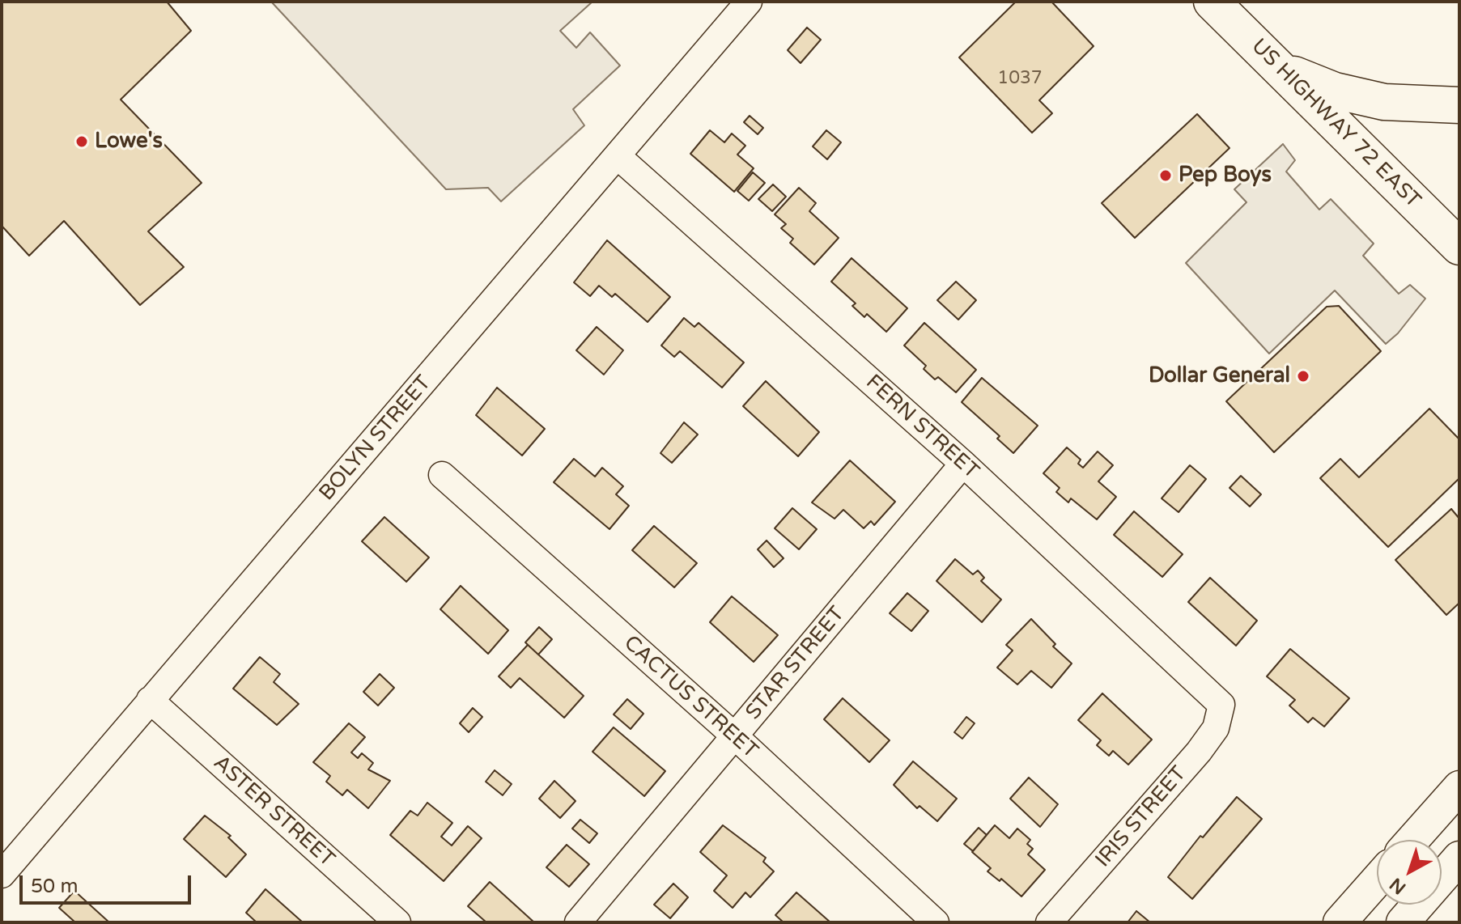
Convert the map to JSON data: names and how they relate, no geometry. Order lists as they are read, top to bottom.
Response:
{
  "streets": {
    "highway": ["US HIGHWAY 72 EAST"],
    "street": [
      "FERN STREET",
      "BOLYN STREET",
      "STAR STREET",
      "CACTUS STREET",
      "ASTER STREET",
      "IRIS STREET"
    ]
  },
  "crossings": [
    ["FERN STREET", "BOLYN STREET"],
    ["FERN STREET", "STAR STREET"],
    ["FERN STREET", "IRIS STREET"],
    ["BOLYN STREET", "ASTER STREET"],
    ["STAR STREET", "CACTUS STREET"]
  ],
  "places": ["Lowe's", "Pep Boys", "Dollar General"],
  "house_numbers": ["1037"],
  "scale_bar": "50 m",
  "north": "bottom left"
}
